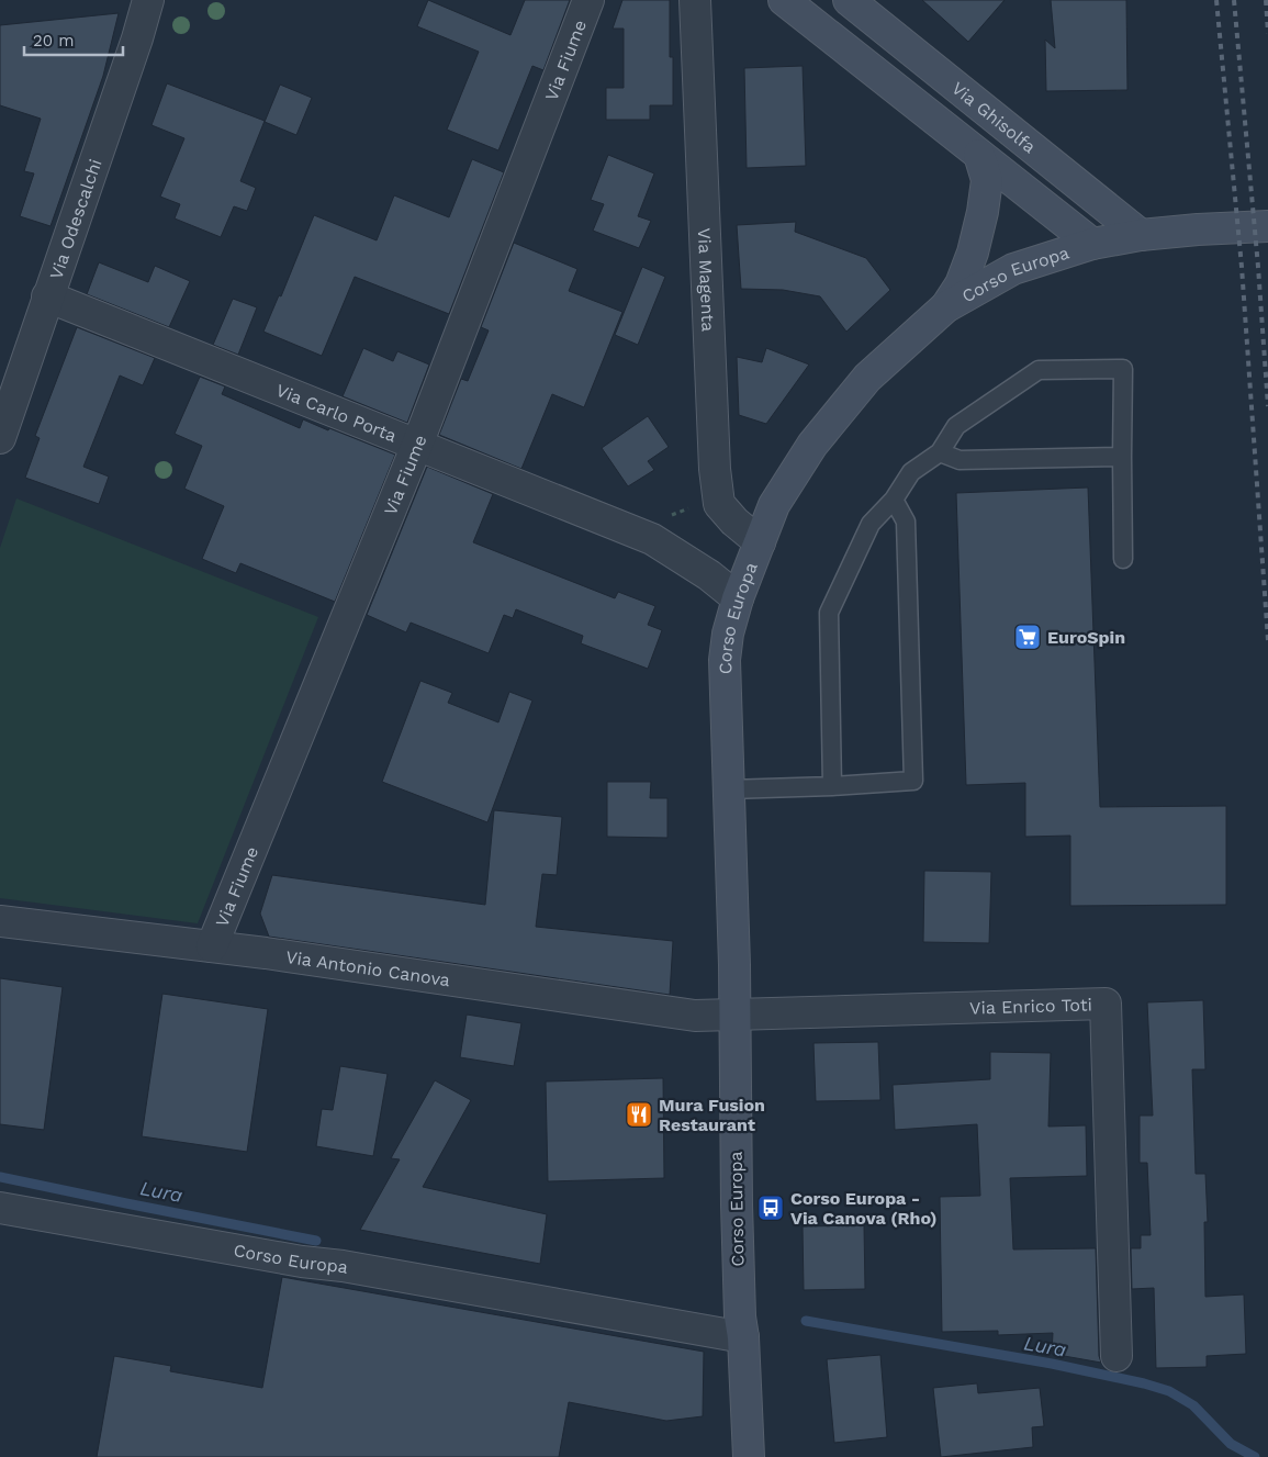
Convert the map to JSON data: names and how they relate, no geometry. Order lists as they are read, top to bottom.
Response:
{
  "streets": {
    "main road": ["Via Ghisolfa", "Corso Europa"],
    "street": [
      "Via Fiume",
      "Via Odescalchi",
      "Via Magenta",
      "Via Carlo Porta",
      "Via Antonio Canova",
      "Via Enrico Toti"
    ]
  },
  "crossings": [
    ["Via Fiume", "Via Carlo Porta"],
    ["Via Fiume", "Via Antonio Canova"],
    ["Via Ghisolfa", "Corso Europa"],
    ["Via Odescalchi", "Via Carlo Porta"],
    ["Corso Europa", "Via Magenta"],
    ["Corso Europa", "Via Carlo Porta"],
    ["Corso Europa", "Via Antonio Canova"],
    ["Corso Europa", "Via Enrico Toti"],
    ["Via Antonio Canova", "Via Enrico Toti"]
  ],
  "water": ["Lura"],
  "places": {
    "supermarket": ["EuroSpin"],
    "restaurant": ["Mura Fusion Restaurant"],
    "bus stop": ["Corso Europa - Via Canova (Rho)"]
  },
  "scale_bar": "20 m"
}
